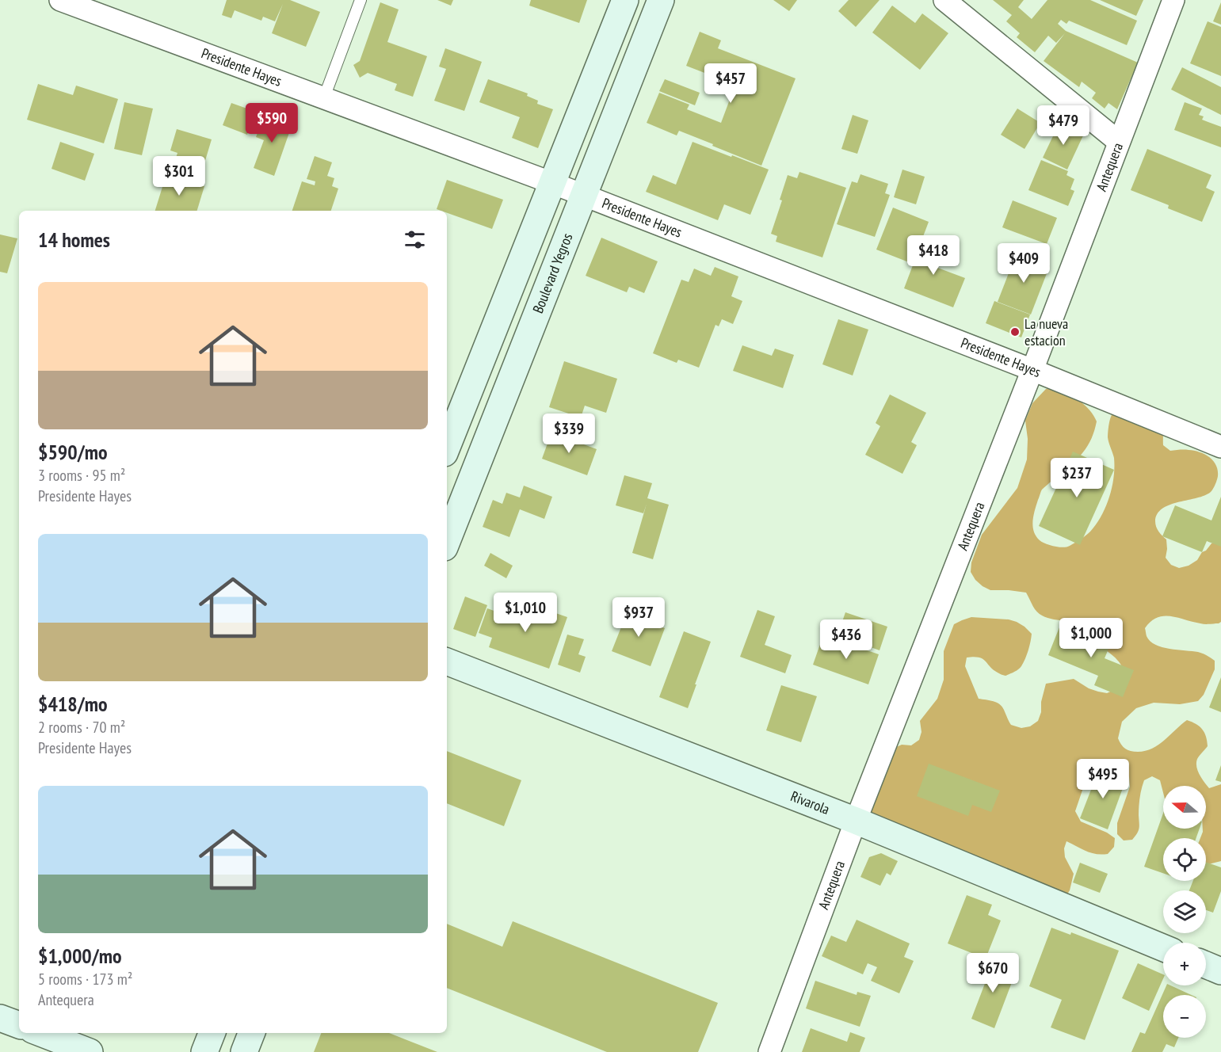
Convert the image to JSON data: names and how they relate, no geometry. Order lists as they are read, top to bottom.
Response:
{
  "streets": {
    "street": [
      "Presidente Hayes",
      "Antequera",
      "Boulevard Yegros",
      "Rivarola"
    ]
  },
  "crossings": [
    ["Presidente Hayes", "Antequera"],
    ["Presidente Hayes", "Boulevard Yegros"],
    ["Antequera", "Rivarola"]
  ],
  "places": ["La nueva estacion"],
  "north": "left",
  "page": {
    "price": [
      "$457",
      "$590",
      "$479",
      "$301",
      "$418",
      "$409",
      "$339",
      "$237",
      "$1,010",
      "$937",
      "$1,000",
      "$436",
      "$495",
      "$670"
    ],
    "heading": "14 homes",
    "list": [
      {
        "name": "$590/mo",
        "note": "3 rooms · 95 m² · Presidente Hayes"
      },
      {
        "name": "$418/mo",
        "note": "2 rooms · 70 m² · Presidente Hayes"
      },
      {
        "name": "$1,000/mo",
        "note": "5 rooms · 173 m² · Antequera"
      }
    ],
    "map_buttons": ["+", "−"]
  }
}
